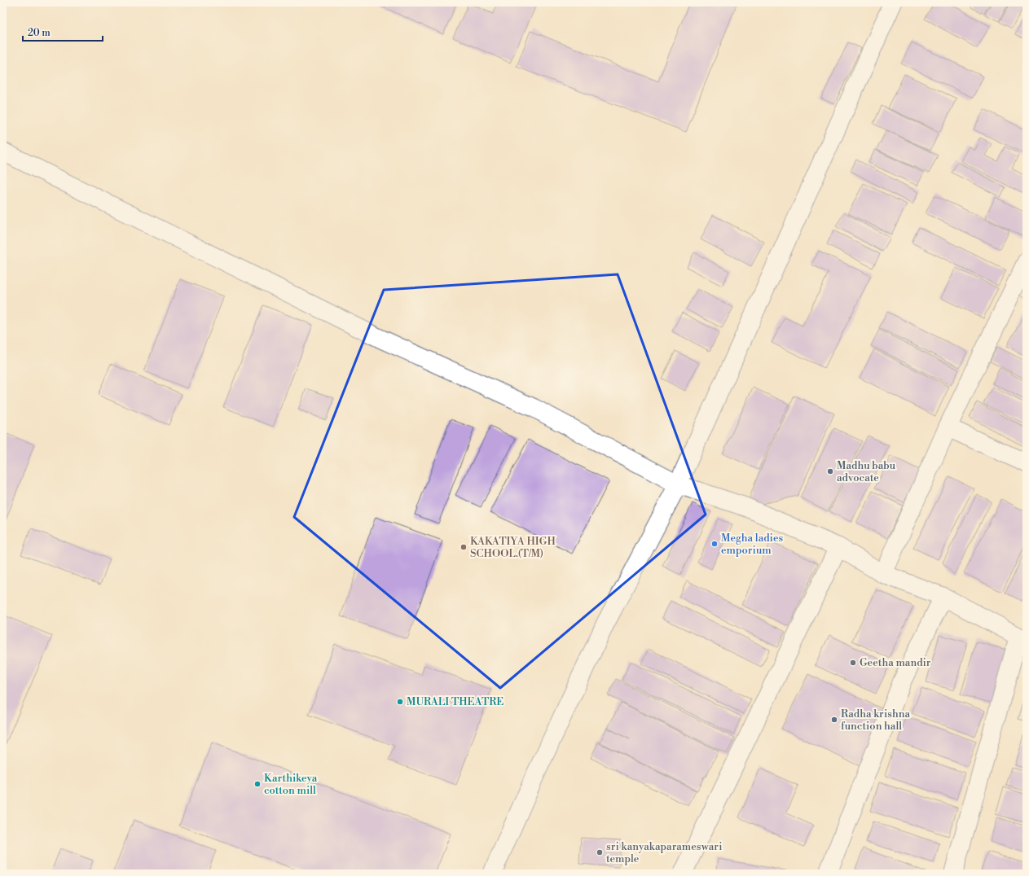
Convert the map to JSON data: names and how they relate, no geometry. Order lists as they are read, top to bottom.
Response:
{
  "places": [
    "Madhu babu advocate",
    "Megha ladies emporium",
    "KAKATIYA HIGH SCHOOL.(T/M)",
    "Geetha mandir",
    "MURALI THEATRE",
    "Radha krishna function hall",
    "Karthikeya cotton mill",
    "sri kanyakaparameswari temple"
  ],
  "scale_bar": "20 m"
}
